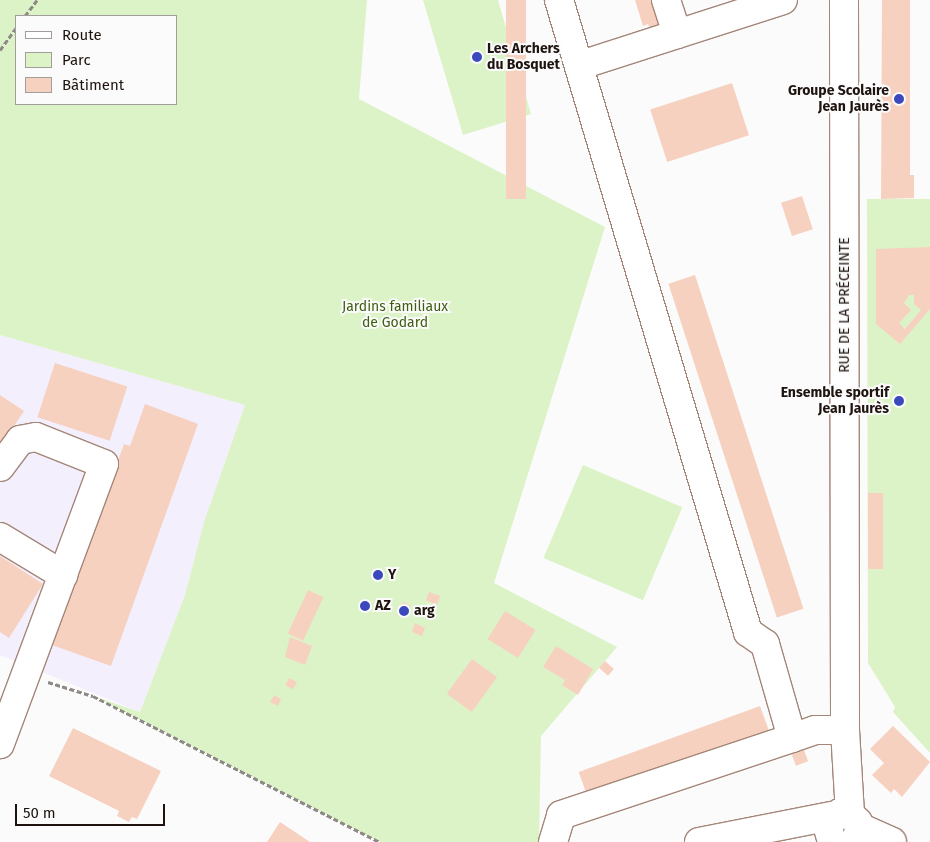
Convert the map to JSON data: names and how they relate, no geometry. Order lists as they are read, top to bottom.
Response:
{
  "streets": {
    "street": ["RUE DE LA PRÉCEINTE"]
  },
  "parks": ["Jardins familiaux de Godard"],
  "places": [
    "Les Archers du Bosquet",
    "Groupe Scolaire Jean Jaurès",
    "Ensemble sportif Jean Jaurès",
    "Y",
    "AZ",
    "arg"
  ],
  "legend": ["Route", "Parc", "Bâtiment"],
  "scale_bar": "50 m"
}
